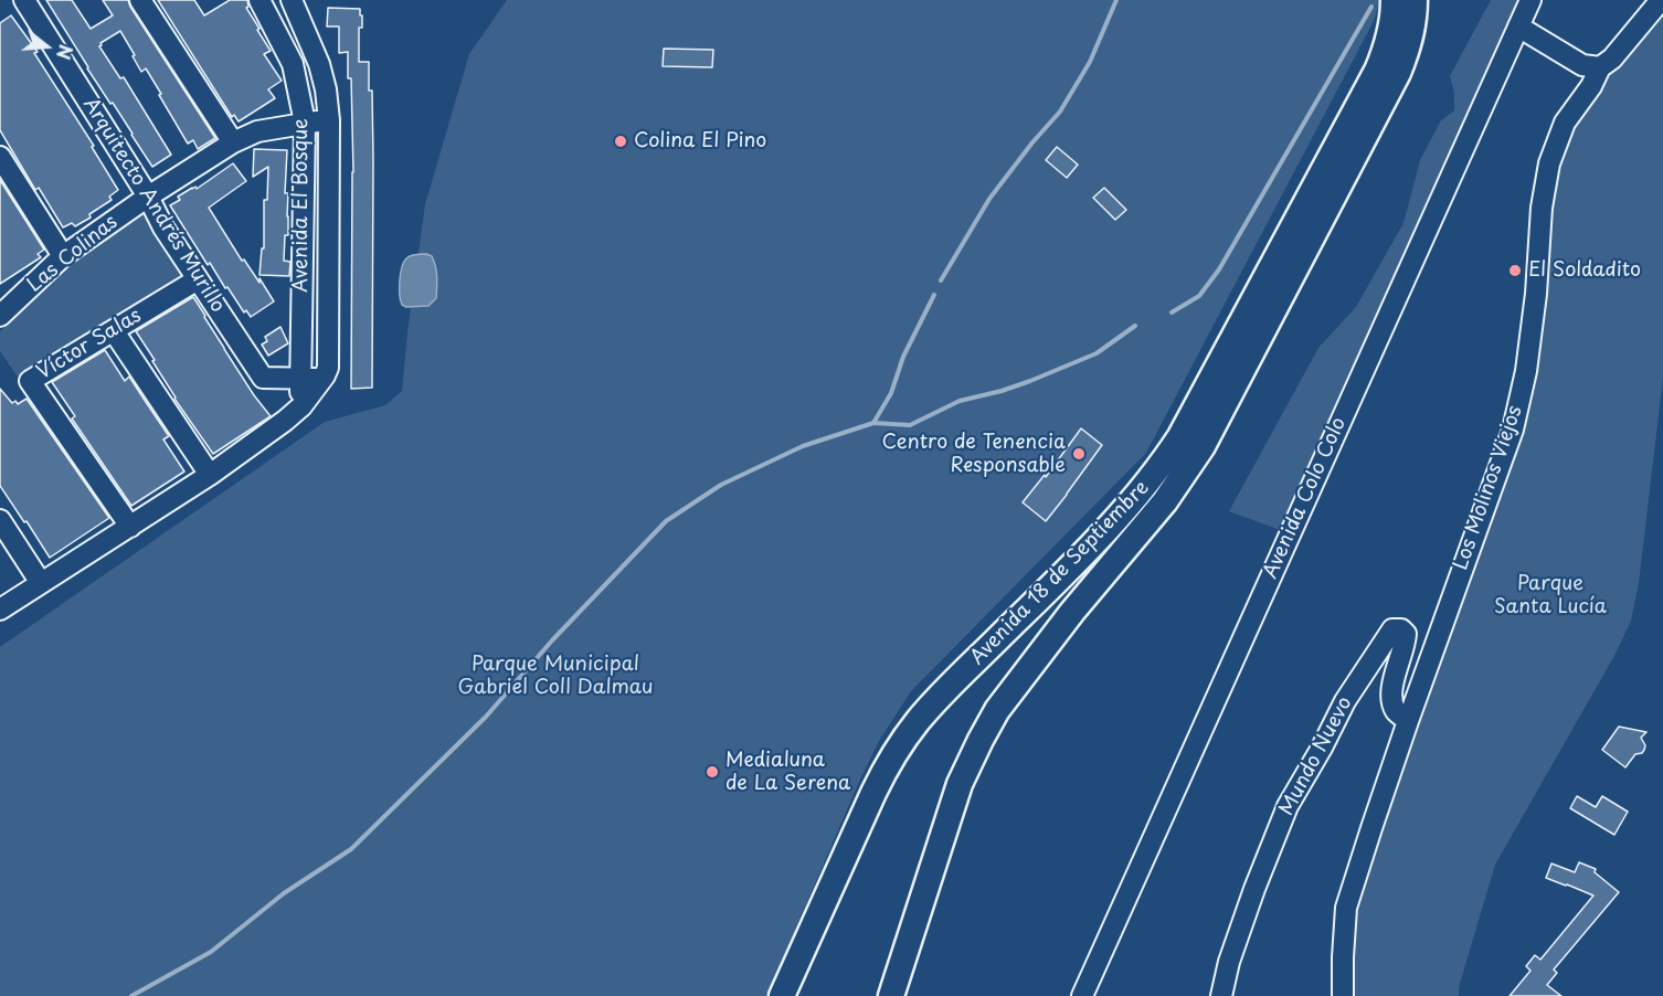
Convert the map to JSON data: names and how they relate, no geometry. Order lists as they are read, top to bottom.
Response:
{
  "streets": {
    "main road": ["Avenida 18 de Septiembre"],
    "street": [
      "Arquitecto Andrés Murillo",
      "Avenida El Bosque",
      "Las Colinas",
      "Víctor Salas",
      "Los Molinos Viejos",
      "Avenida Colo Colo",
      "Mundo Nuevo"
    ]
  },
  "crossings": [
    ["Arquitecto Andrés Murillo", "Avenida El Bosque"],
    ["Arquitecto Andrés Murillo", "Las Colinas"],
    ["Arquitecto Andrés Murillo", "Víctor Salas"],
    ["Avenida El Bosque", "Las Colinas"],
    ["Los Molinos Viejos", "Mundo Nuevo"]
  ],
  "parks": ["Parque Santa Lucía", "Parque Municipal Gabriel Coll Dalmau"],
  "places": [
    "Colina El Pino",
    "El Soldadito",
    "Centro de Tenencia Responsable",
    "Medialuna de La Serena"
  ],
  "north": "right"
}
